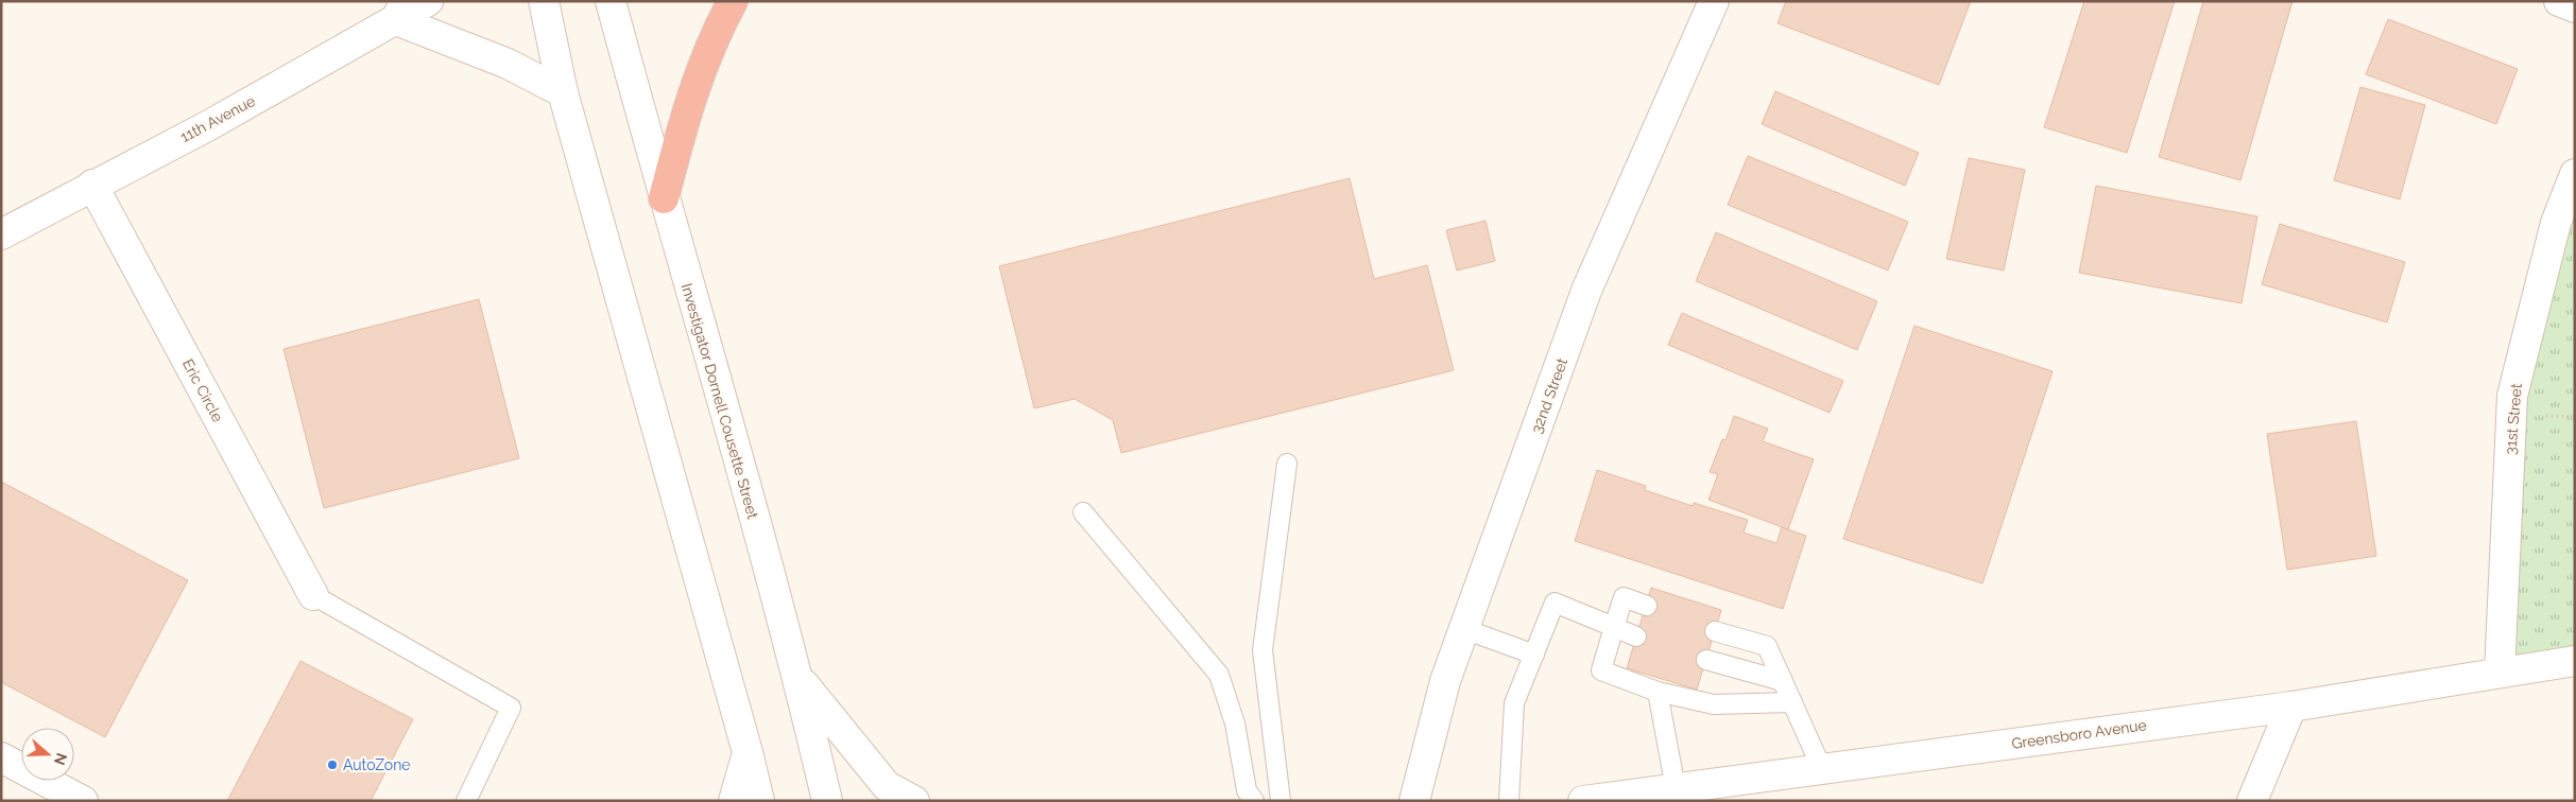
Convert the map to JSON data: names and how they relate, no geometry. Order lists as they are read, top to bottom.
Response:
{
  "streets": {
    "main road": [
      "11th Avenue",
      "Eric Circle",
      "32nd Street",
      "Investigator Dornell Cousette Street",
      "31st Street",
      "Greensboro Avenue"
    ]
  },
  "crossings": [
    ["11th Avenue", "Eric Circle"],
    ["31st Street", "Greensboro Avenue"]
  ],
  "places": ["AutoZone"],
  "north": "right"
}
